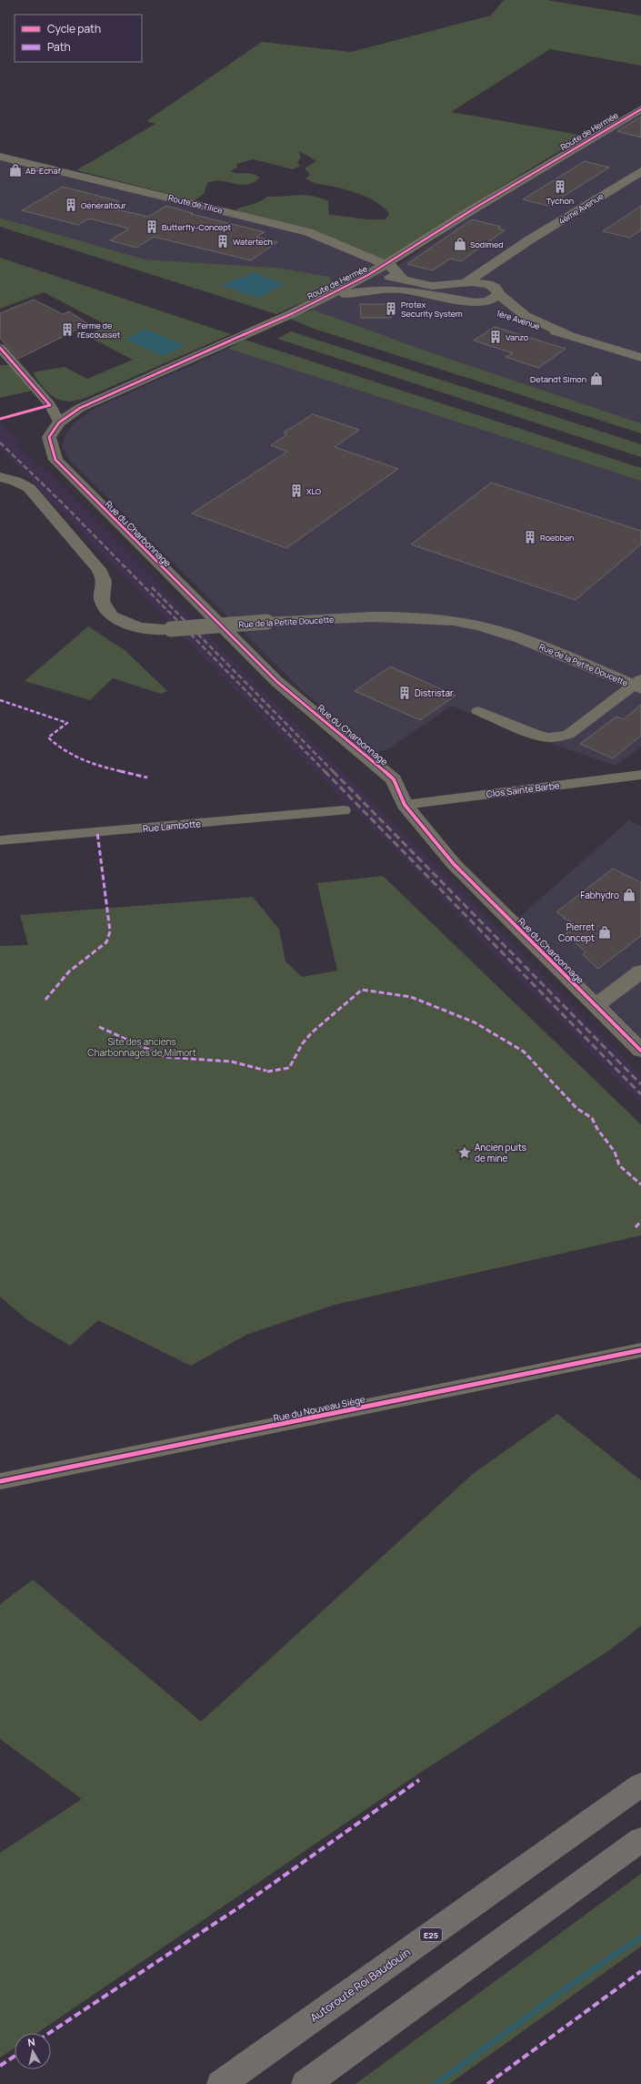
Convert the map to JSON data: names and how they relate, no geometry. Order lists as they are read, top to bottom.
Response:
{
  "streets": {
    "highway": ["E25", "Autoroute Roi Baudouin"],
    "street": [
      "Route de Hermée",
      "Route de Tilice",
      "4ème Avenue",
      "1ère Avenue",
      "Rue du Charbonnage",
      "Rue de la Petite Doucette",
      "Clos Sainte Barbe",
      "Rue Lambotte",
      "Rue du Nouveau Siège"
    ]
  },
  "crossings": [
    ["Route de Hermée", "Route de Tilice"],
    ["Route de Hermée", "1ère Avenue"],
    ["Route de Hermée", "Rue du Charbonnage"],
    ["4ème Avenue", "1ère Avenue"],
    ["Rue du Charbonnage", "Clos Sainte Barbe"]
  ],
  "parks": ["Site des anciens Charbonnages de Milmort"],
  "places": {
    "shop": [
      "AB-Echaf",
      "Sodimed",
      "Detandt Simon",
      "Fabhydro",
      "Pierret Concept"
    ],
    "building": [
      "Tychon",
      "Généraltour",
      "Butterfly-Concept",
      "Watertech",
      "Protex Security System",
      "Ferme de l'Escousset",
      "Vanzo",
      "XLG",
      "Roebben",
      "Distristar"
    ],
    "place": ["Ancien puits de mine"]
  },
  "legend": ["Cycle path", "Path"],
  "north": "top"
}
